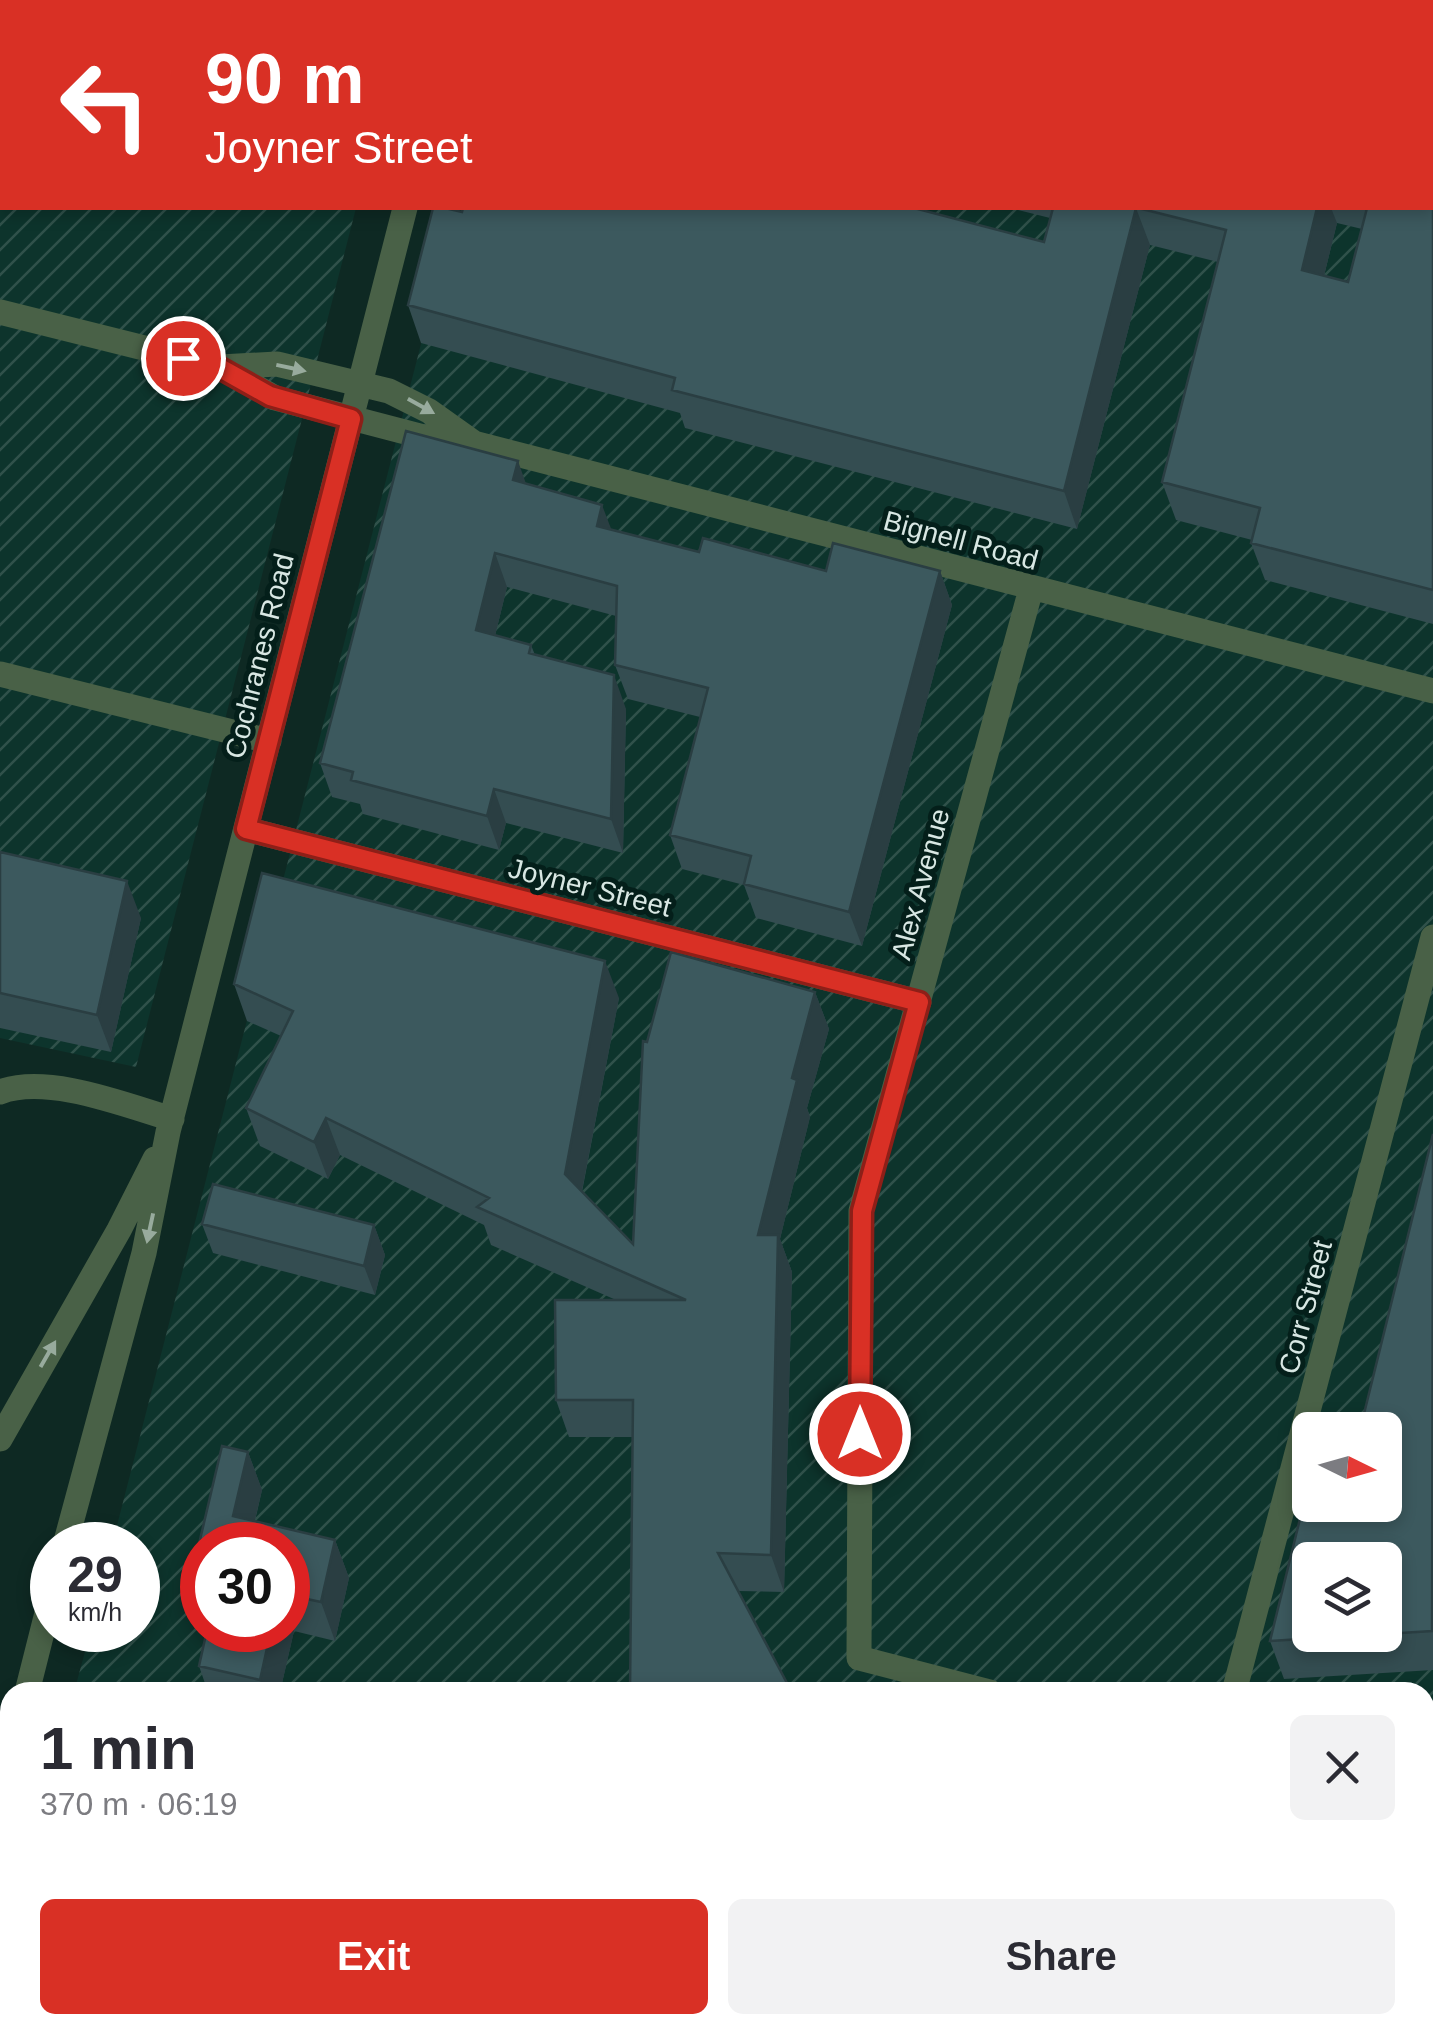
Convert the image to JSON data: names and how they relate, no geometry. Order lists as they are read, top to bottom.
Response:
{
  "streets": {
    "street": [
      "Bignell Road",
      "Cochranes Road",
      "Alex Avenue",
      "Joyner Street",
      "Corr Street"
    ]
  },
  "crossings": [
    ["Bignell Road", "Cochranes Road"],
    ["Bignell Road", "Alex Avenue"],
    ["Cochranes Road", "Joyner Street"],
    ["Alex Avenue", "Joyner Street"]
  ],
  "north": "right",
  "page": {
    "turn": ["90 m", "Joyner Street"],
    "speed": "29 km/h",
    "limit": "30",
    "heading": ["1 min", "370 m · 06:19"],
    "buttons": ["Exit", "Share"]
  }
}
